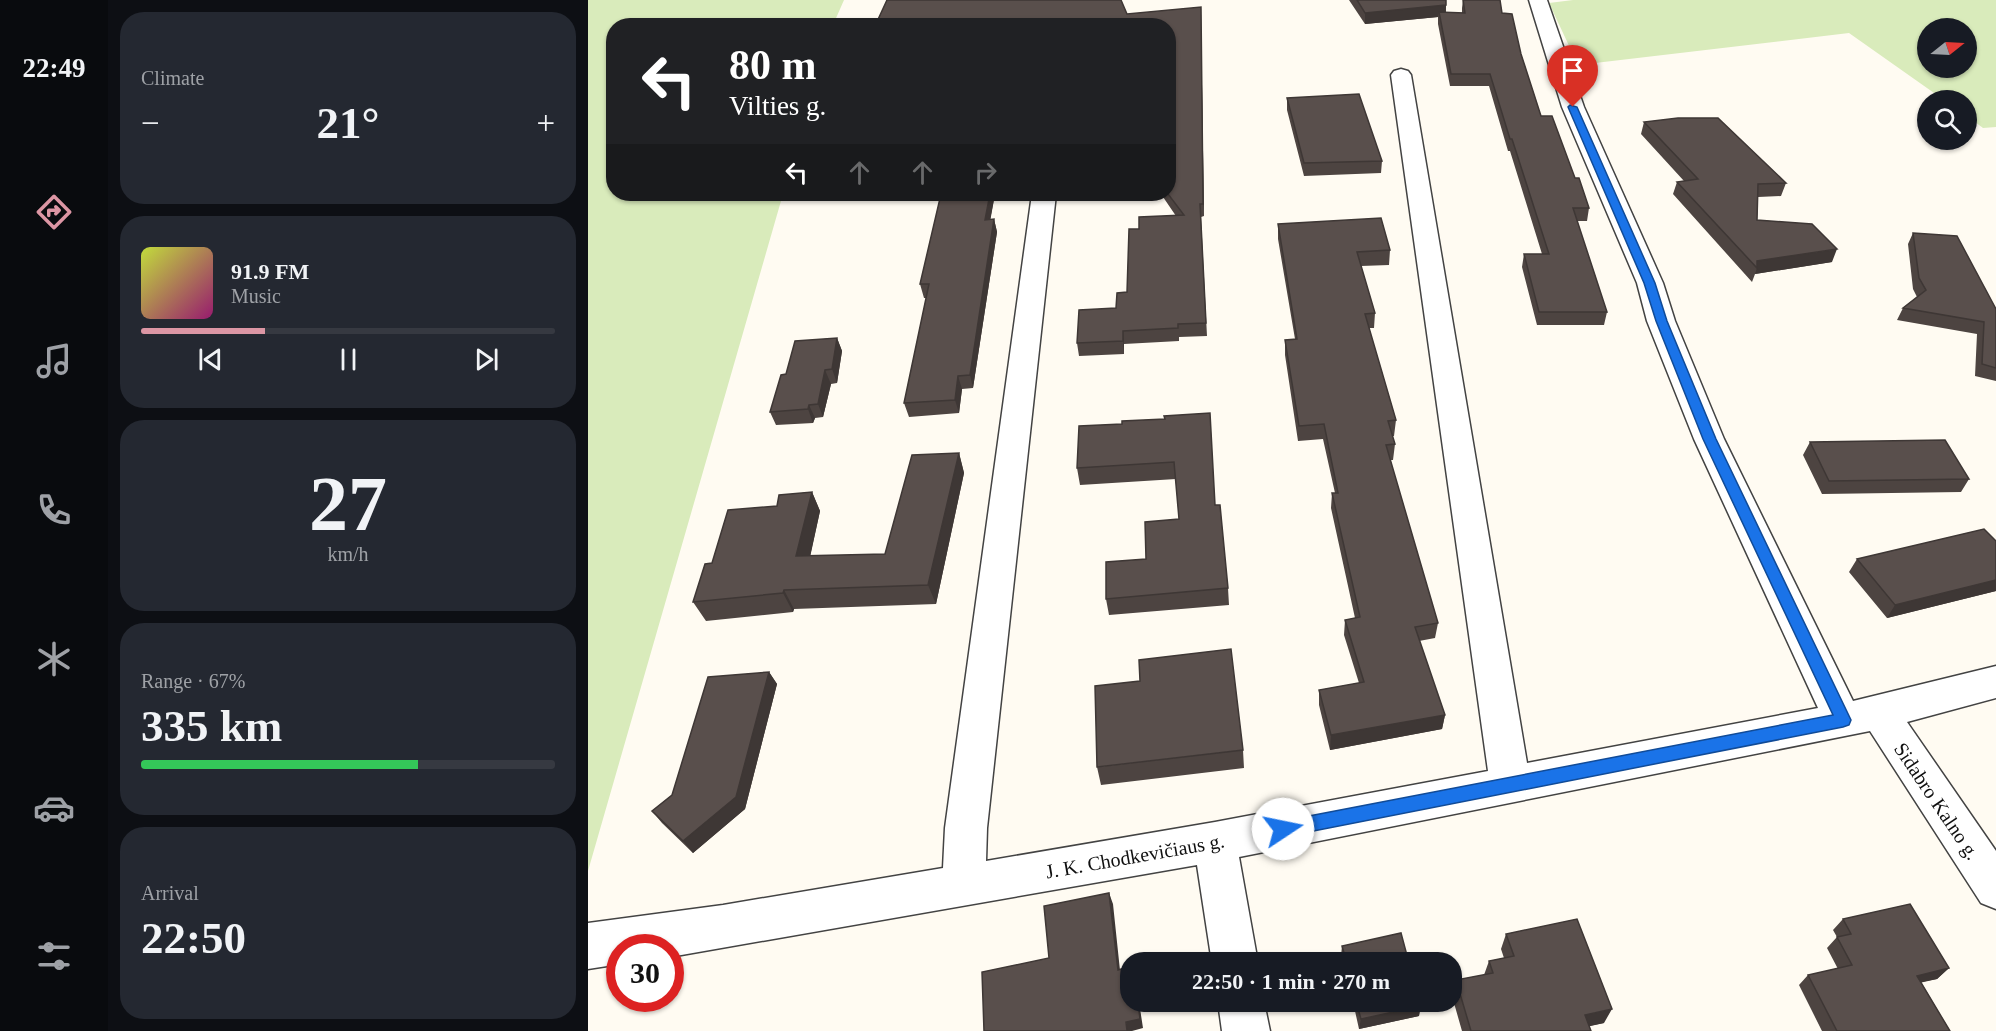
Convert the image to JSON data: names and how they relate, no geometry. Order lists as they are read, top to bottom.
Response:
{
  "streets": {
    "street": ["Sidabro Kalno g.", "J. K. Chodkevičiaus g."]
  },
  "crossings": [
    ["Sidabro Kalno g.", "J. K. Chodkevičiaus g."]
  ],
  "north": "right",
  "page": {
    "tabs": "22:49",
    "tile": [
      "Climate",
      ["27", "km/h"],
      ["Range · 67%", "335 km"],
      ["Arrival", "22:50"]
    ],
    "turn": ["80 m", "Vilties g."],
    "heat": ["−", "21°", "+"],
    "song": ["91.9 FM", "Music"],
    "limit": "30",
    "trip": "22:50 · 1 min · 270 m"
  }
}
